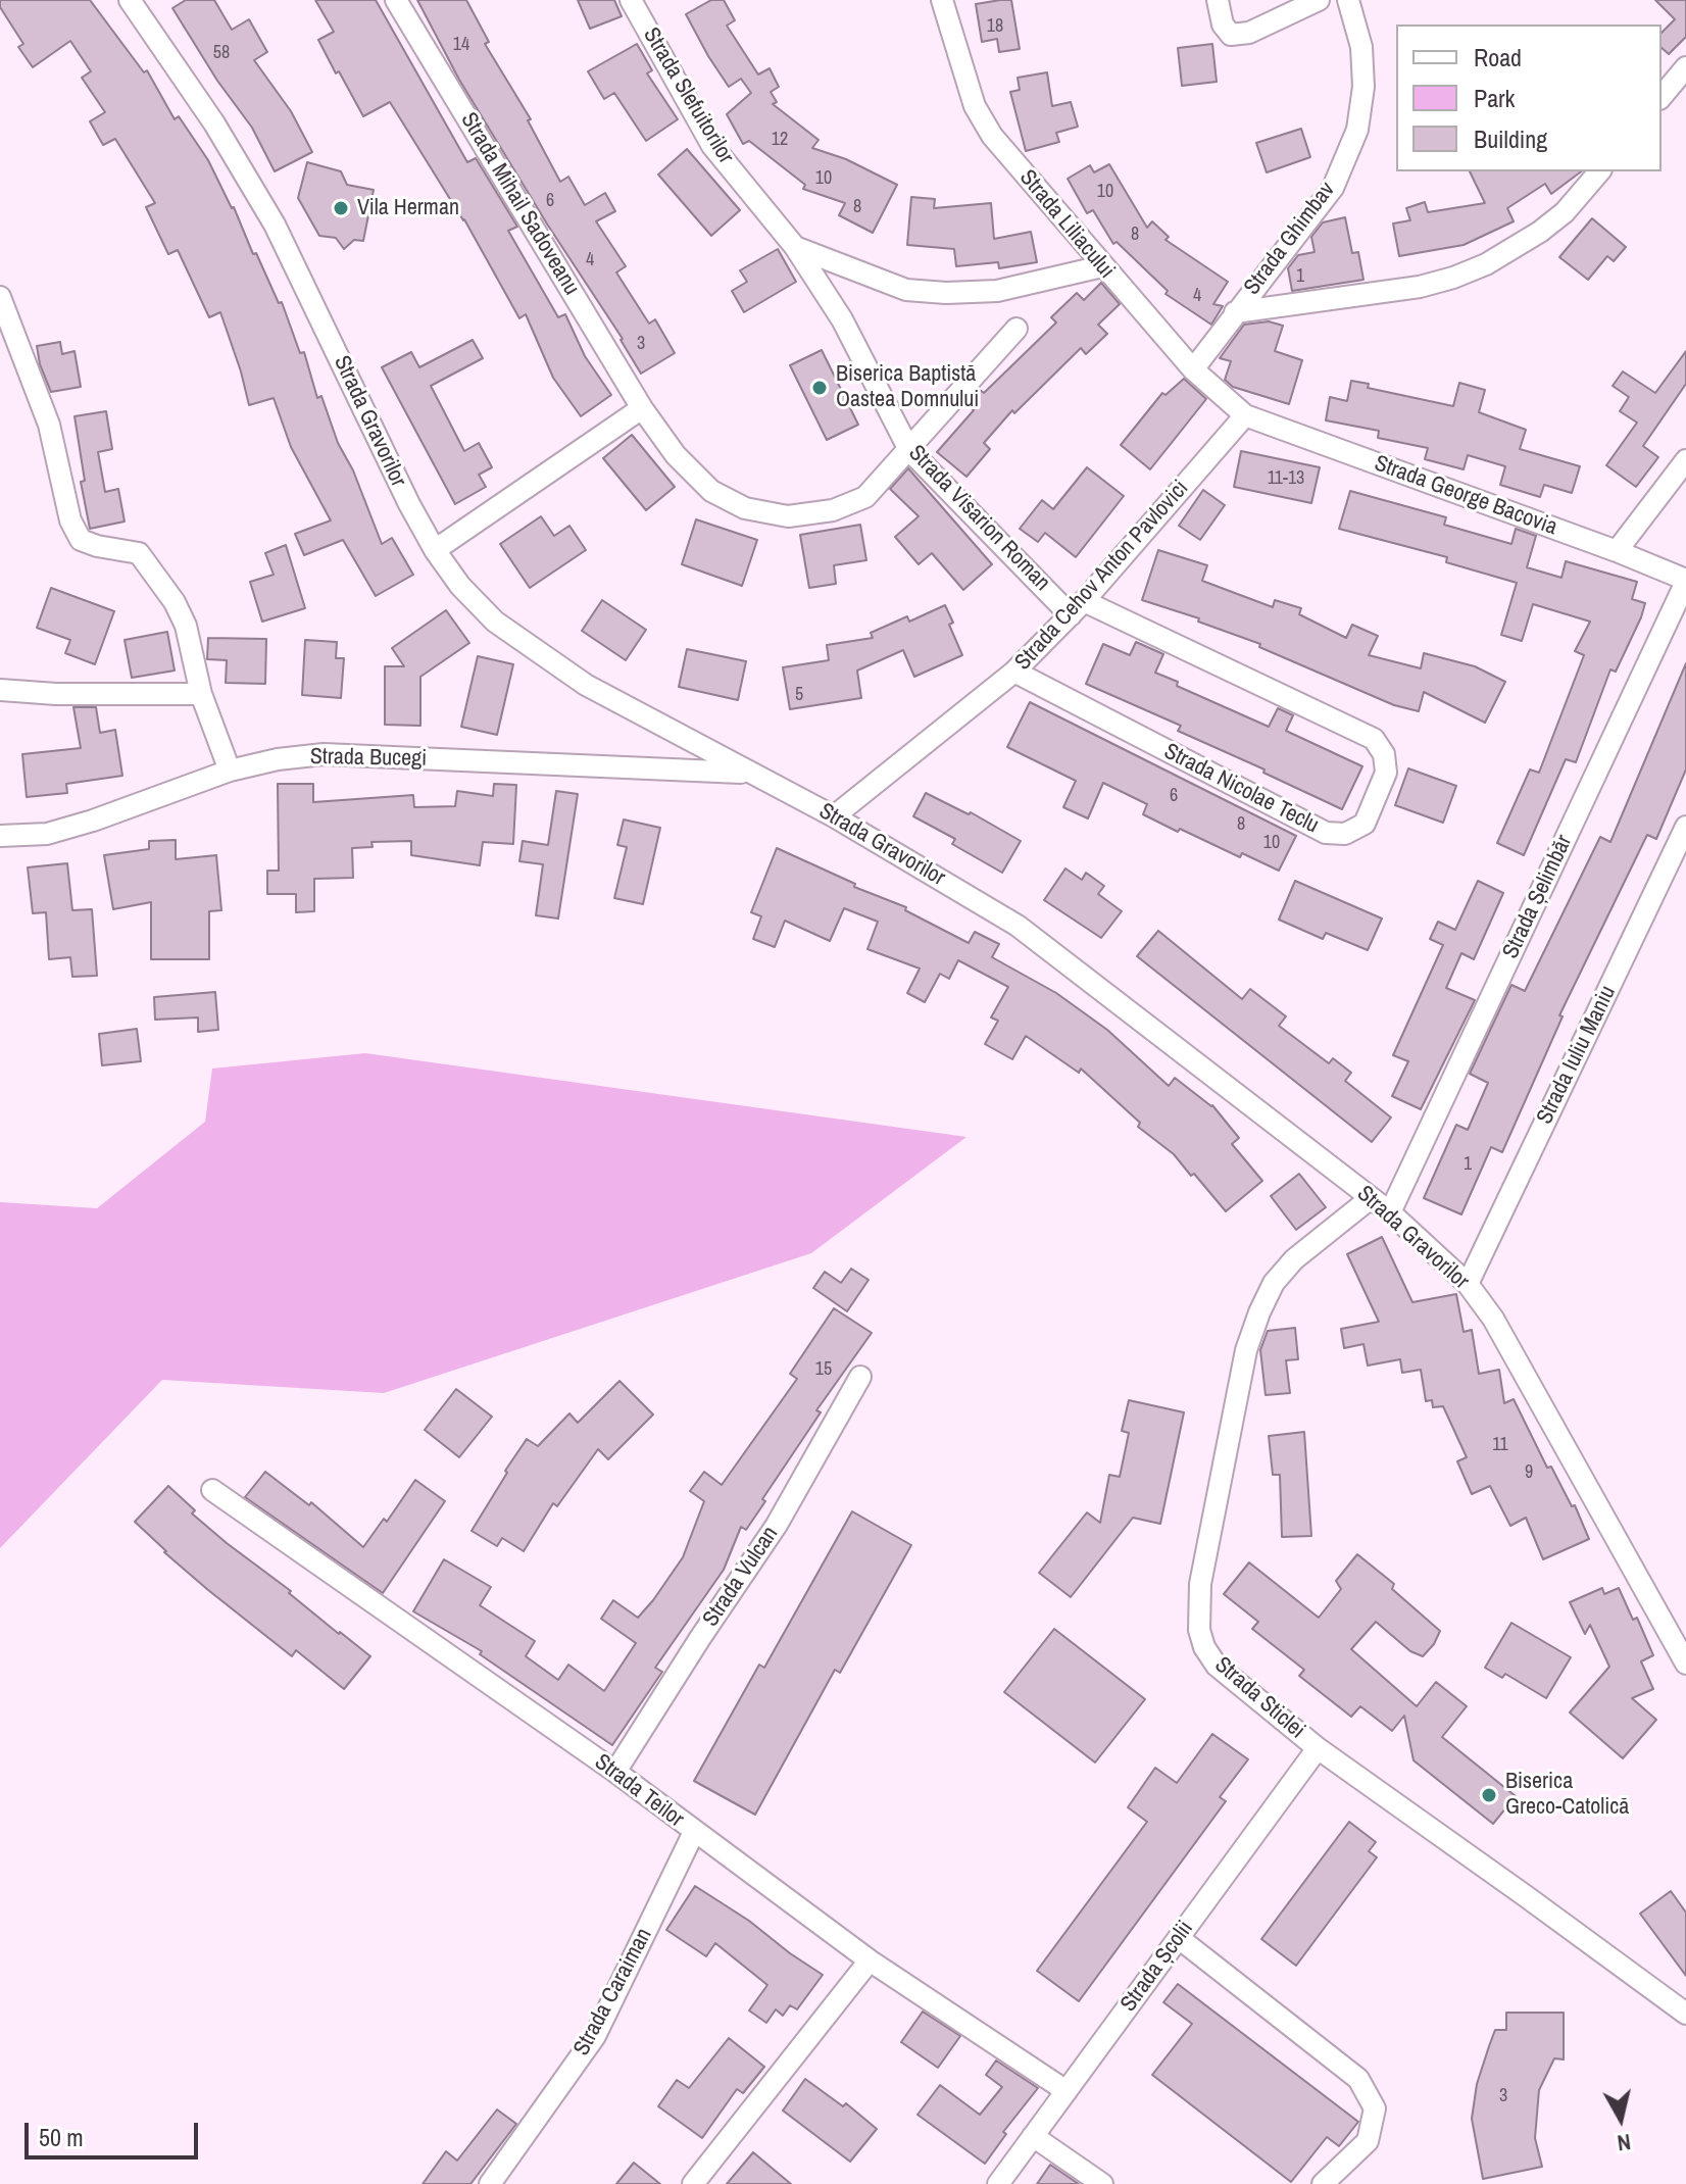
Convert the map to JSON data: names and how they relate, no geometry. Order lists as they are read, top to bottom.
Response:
{
  "streets": {
    "street": [
      "Strada Slefuitorilor",
      "Strada Mihail Sadoveanu",
      "Strada Liliacului",
      "Strada Ghimbav",
      "Strada Gravorilor",
      "Strada George Bacovia",
      "Strada Visarion Roman",
      "Strada Cehov Anton Pavlovici",
      "Strada Bucegi",
      "Strada Nicolae Teclu",
      "Strada Șelimbăr",
      "Strada Iuliu Maniu",
      "Strada Vulcan",
      "Strada Sticlei",
      "Strada Teilor",
      "Strada Școlii",
      "Strada Caraiman"
    ]
  },
  "crossings": [
    ["Strada Slefuitorilor", "Strada Liliacului"],
    ["Strada Slefuitorilor", "Strada Visarion Roman"],
    ["Strada Mihail Sadoveanu", "Strada Visarion Roman"],
    ["Strada Liliacului", "Strada Ghimbav"],
    ["Strada Liliacului", "Strada George Bacovia"],
    ["Strada Liliacului", "Strada Cehov Anton Pavlovici"],
    ["Strada Gravorilor", "Strada Cehov Anton Pavlovici"],
    ["Strada Gravorilor", "Strada Bucegi"],
    ["Strada Gravorilor", "Strada Șelimbăr"],
    ["Strada Gravorilor", "Strada Iuliu Maniu"],
    ["Strada Gravorilor", "Strada Sticlei"],
    ["Strada George Bacovia", "Strada Cehov Anton Pavlovici"],
    ["Strada George Bacovia", "Strada Șelimbăr"],
    ["Strada Visarion Roman", "Strada Cehov Anton Pavlovici"],
    ["Strada Visarion Roman", "Strada Nicolae Teclu"],
    ["Strada Cehov Anton Pavlovici", "Strada Nicolae Teclu"],
    ["Strada Vulcan", "Strada Teilor"],
    ["Strada Sticlei", "Strada Școlii"],
    ["Strada Teilor", "Strada Școlii"],
    ["Strada Teilor", "Strada Caraiman"]
  ],
  "places": ["Vila Herman", "Biserica Baptistă Oastea Domnului", "Biserica Greco-Catolică"],
  "house_numbers": [
    "18",
    "14",
    "58",
    "12",
    "10",
    "10",
    "6",
    "8",
    "8",
    "4",
    "1",
    "4",
    "3",
    "11-13",
    "5",
    "6",
    "8",
    "10",
    "1",
    "15",
    "11",
    "9",
    "3"
  ],
  "legend": ["Road", "Park", "Building"],
  "scale_bar": "50 m",
  "north": "bottom"
}
